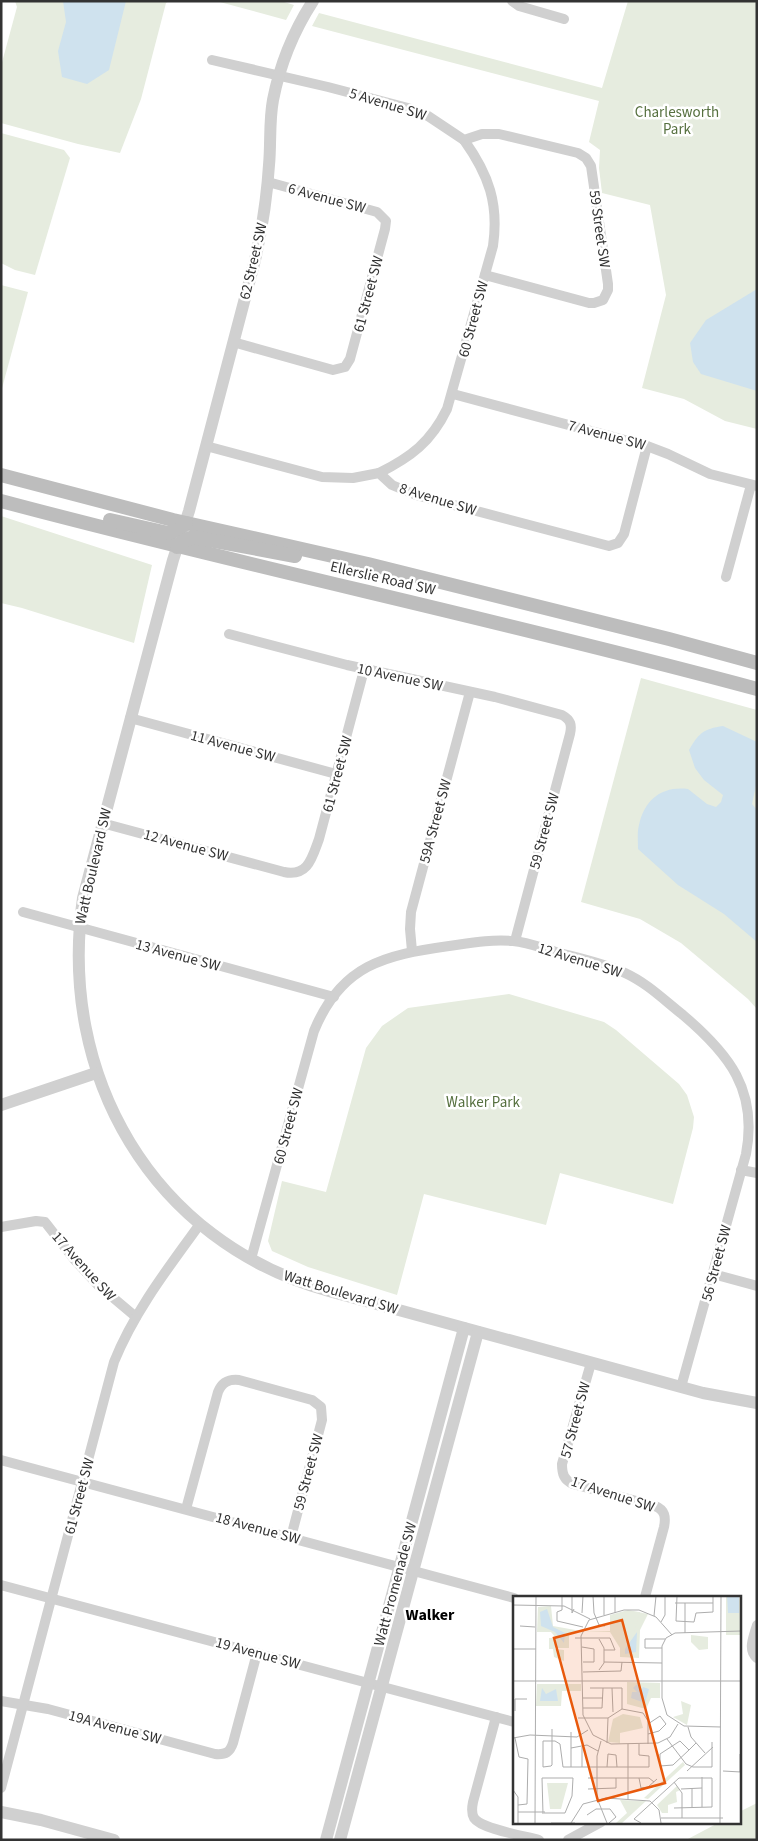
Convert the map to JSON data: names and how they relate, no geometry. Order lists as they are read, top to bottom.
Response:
{
  "streets": {
    "main road": ["Ellerslie Road SW"],
    "street": [
      "5 Avenue SW",
      "6 Avenue SW",
      "59 Street SW",
      "62 Street SW",
      "61 Street SW",
      "60 Street SW",
      "7 Avenue SW",
      "8 Avenue SW",
      "10 Avenue SW",
      "11 Avenue SW",
      "59A Street SW",
      "12 Avenue SW",
      "Watt Boulevard SW",
      "13 Avenue SW",
      "56 Street SW",
      "17 Avenue SW",
      "57 Street SW",
      "18 Avenue SW",
      "Watt Promenade SW",
      "19 Avenue SW",
      "19A Avenue SW"
    ]
  },
  "crossings": [
    ["5 Avenue SW", "59 Street SW"],
    ["5 Avenue SW", "62 Street SW"],
    ["5 Avenue SW", "60 Street SW"],
    ["6 Avenue SW", "62 Street SW"],
    ["6 Avenue SW", "61 Street SW"],
    ["59 Street SW", "60 Street SW"],
    ["59 Street SW", "10 Avenue SW"],
    ["59 Street SW", "12 Avenue SW"],
    ["59 Street SW", "18 Avenue SW"],
    ["62 Street SW", "61 Street SW"],
    ["62 Street SW", "Ellerslie Road SW"],
    ["62 Street SW", "Watt Boulevard SW"],
    ["61 Street SW", "10 Avenue SW"],
    ["61 Street SW", "11 Avenue SW"],
    ["61 Street SW", "12 Avenue SW"],
    ["61 Street SW", "Watt Boulevard SW"],
    ["61 Street SW", "17 Avenue SW"],
    ["61 Street SW", "18 Avenue SW"],
    ["61 Street SW", "19 Avenue SW"],
    ["61 Street SW", "19A Avenue SW"],
    ["60 Street SW", "7 Avenue SW"],
    ["60 Street SW", "8 Avenue SW"],
    ["60 Street SW", "12 Avenue SW"],
    ["60 Street SW", "Watt Boulevard SW"],
    ["60 Street SW", "13 Avenue SW"],
    ["7 Avenue SW", "8 Avenue SW"],
    ["Ellerslie Road SW", "Watt Boulevard SW"],
    ["10 Avenue SW", "59A Street SW"],
    ["11 Avenue SW", "Watt Boulevard SW"],
    ["59A Street SW", "12 Avenue SW"],
    ["12 Avenue SW", "Watt Boulevard SW"],
    ["12 Avenue SW", "13 Avenue SW"],
    ["12 Avenue SW", "56 Street SW"],
    ["Watt Boulevard SW", "13 Avenue SW"],
    ["Watt Boulevard SW", "56 Street SW"],
    ["Watt Boulevard SW", "57 Street SW"],
    ["Watt Boulevard SW", "Watt Promenade SW"],
    ["17 Avenue SW", "57 Street SW"],
    ["18 Avenue SW", "Watt Promenade SW"],
    ["Watt Promenade SW", "19 Avenue SW"],
    ["19 Avenue SW", "19A Avenue SW"]
  ],
  "districts": ["Walker"],
  "parks": ["Charlesworth Park", "Walker Park"]
}
